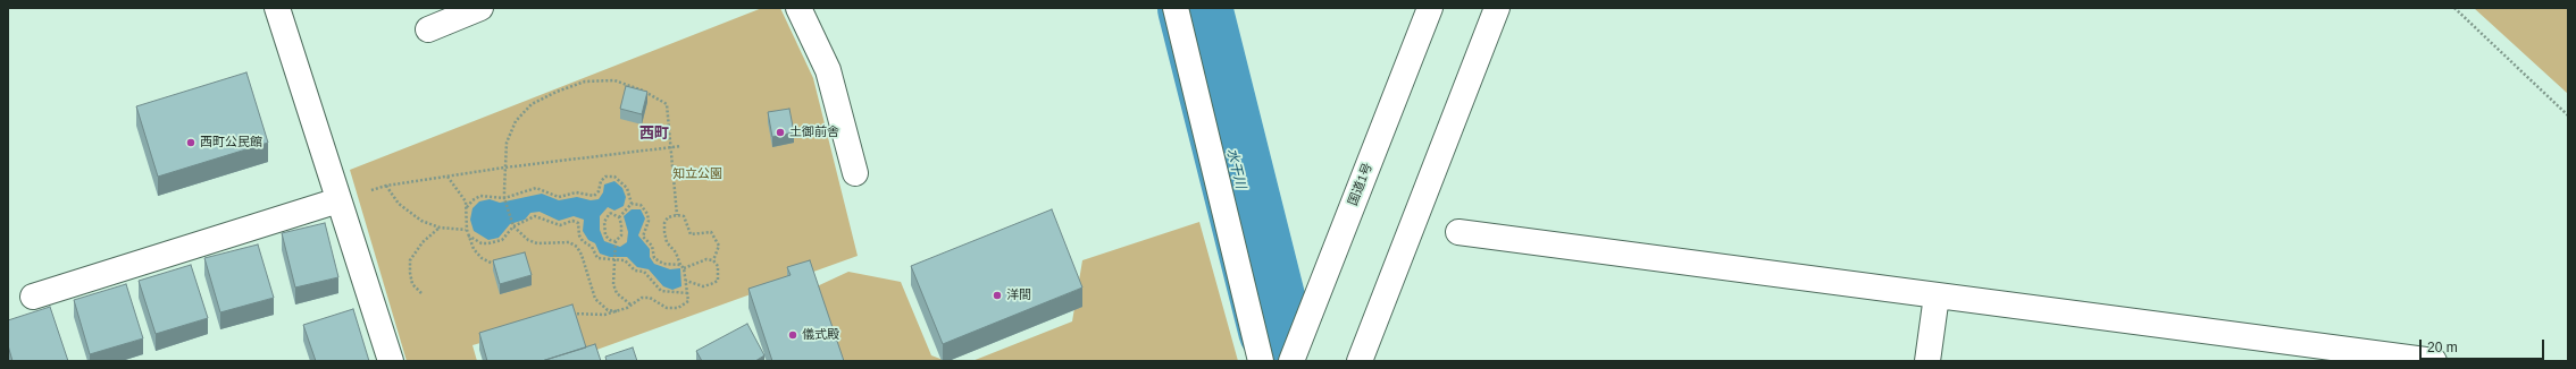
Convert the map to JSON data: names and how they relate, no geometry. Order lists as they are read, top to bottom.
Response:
{
  "streets": {
    "main road": ["国道1号"]
  },
  "districts": ["西町"],
  "water": ["水干川"],
  "parks": ["知立公園"],
  "places": [
    "土御前舎",
    "西町公民館",
    "洋間",
    "儀式殿"
  ],
  "scale_bar": "20 m"
}
